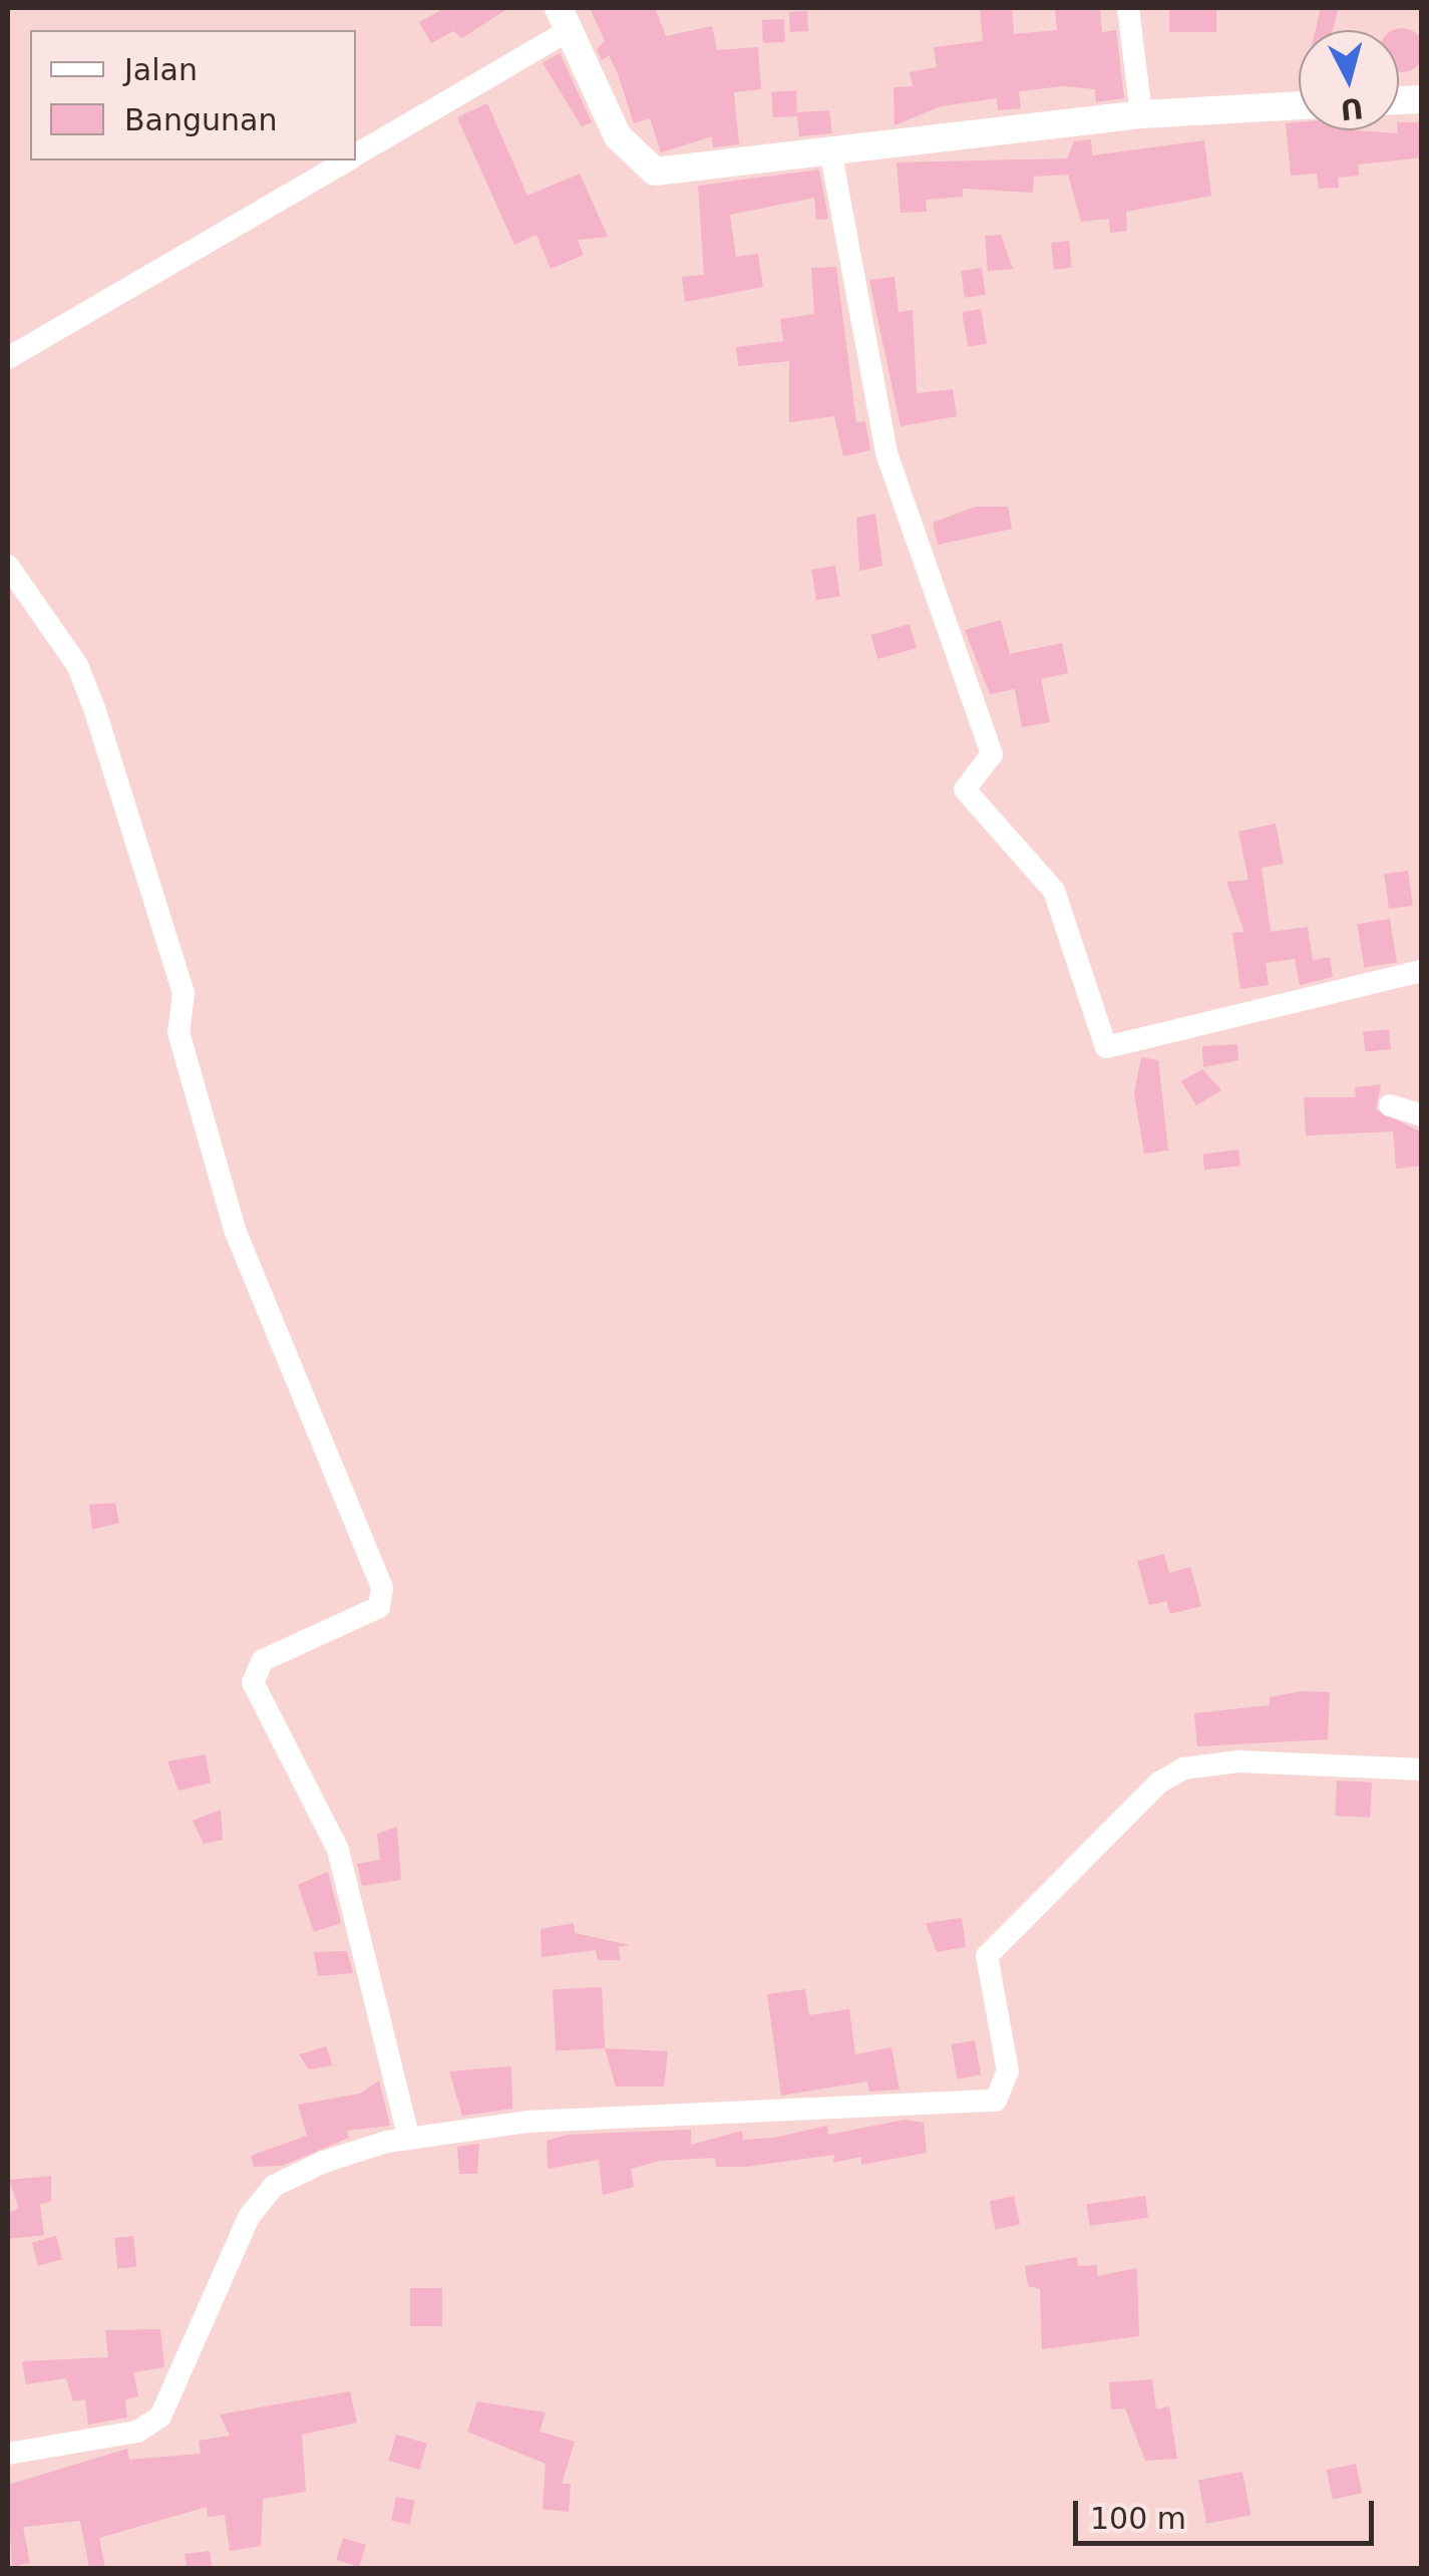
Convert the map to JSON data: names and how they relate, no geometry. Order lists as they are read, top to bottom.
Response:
{
  "legend": ["Jalan", "Bangunan"],
  "scale_bar": "100 m",
  "north": "bottom"
}
